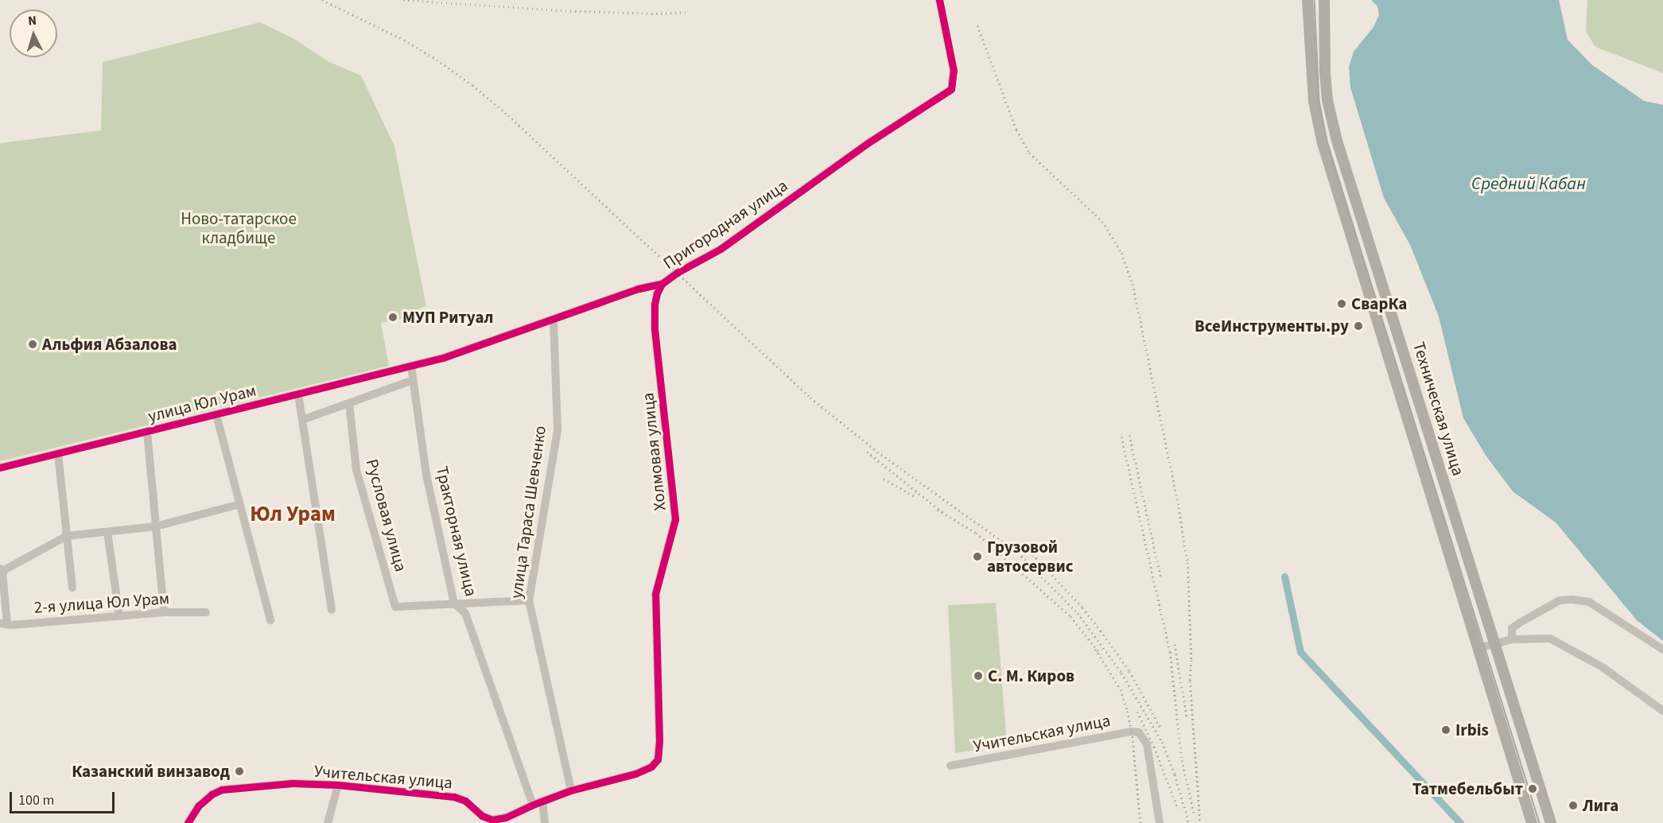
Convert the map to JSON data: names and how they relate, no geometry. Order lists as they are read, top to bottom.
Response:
{
  "streets": {
    "main road": ["Техническая улица"],
    "street": [
      "Пригородная улица",
      "улица Юл Урам",
      "Холмовая улица",
      "улица Тараса Шевченко",
      "Русловая улица",
      "Тракторная улица",
      "2-я улица Юл Урам",
      "Учительская улица"
    ]
  },
  "crossings": [
    ["Пригородная улица", "улица Юл Урам"],
    ["Пригородная улица", "Холмовая улица"],
    ["Пригородная улица", "улица Тараса Шевченко"],
    ["Пригородная улица", "Тракторная улица"],
    ["улица Юл Урам", "Тракторная улица"],
    ["Холмовая улица", "Учительская улица"],
    ["улица Тараса Шевченко", "Учительская улица"],
    ["Русловая улица", "Тракторная улица"],
    ["Тракторная улица", "Учительская улица"]
  ],
  "districts": ["Юл Урам"],
  "water": ["Средний Кабан"],
  "parks": ["Ново-татарское кладбище"],
  "places": [
    "СварКа",
    "МУП Ритуал",
    "ВсеИнструменты.ру",
    "Альфия Абзалова",
    "Грузовой автосервис",
    "С. М. Киров",
    "Irbis",
    "Казанский винзавод",
    "Татмебельбыт",
    "Лига"
  ],
  "scale_bar": "100 m",
  "north": "top"
}
